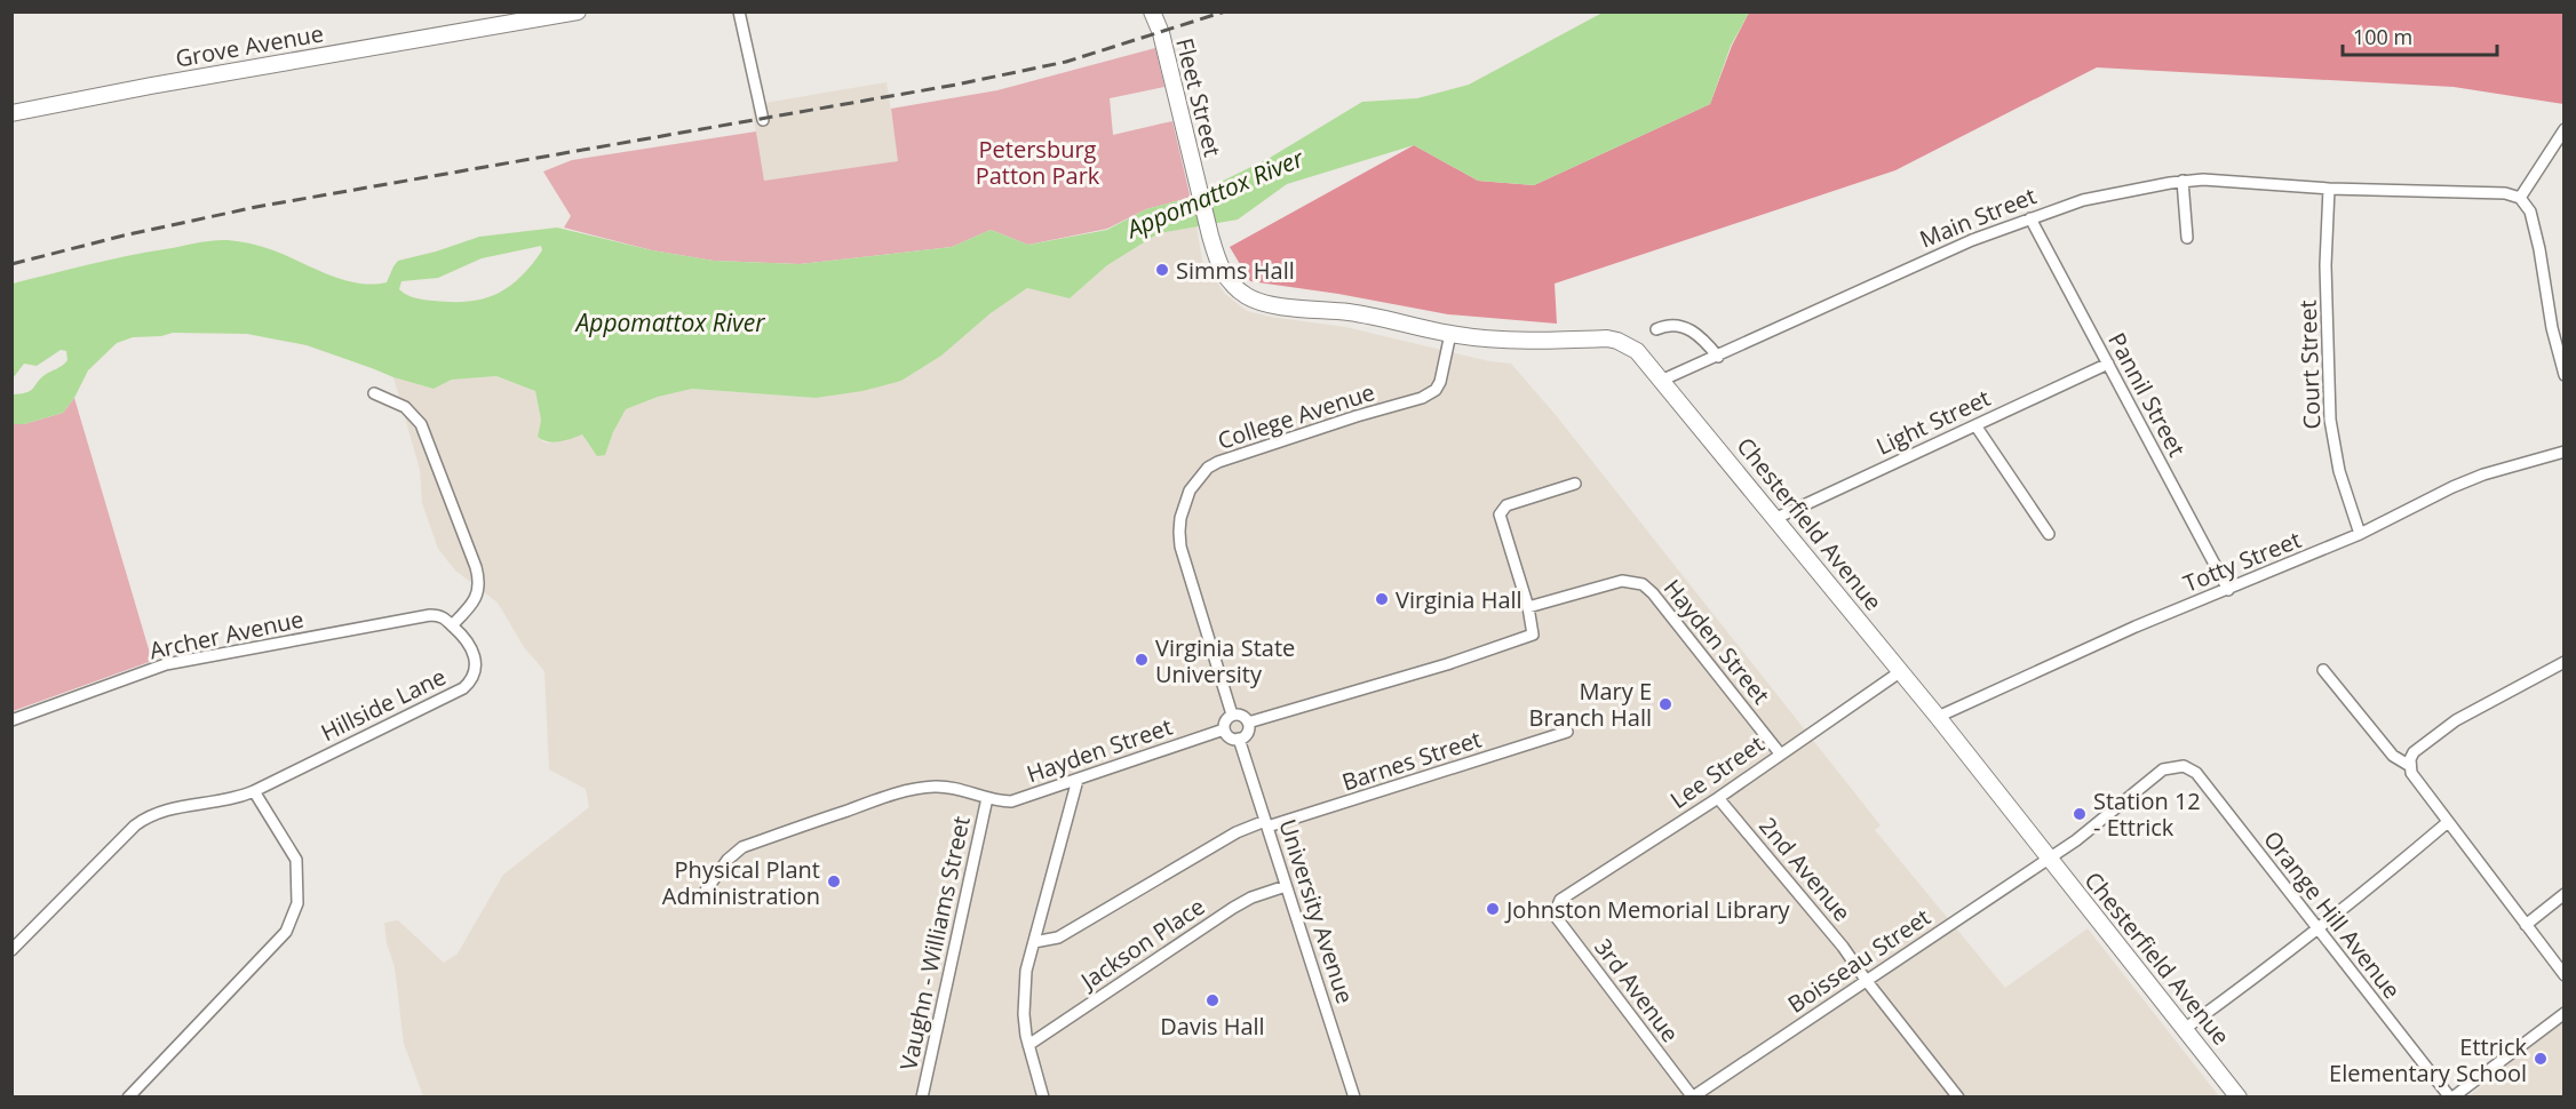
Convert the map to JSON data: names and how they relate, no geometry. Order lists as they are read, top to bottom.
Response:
{
  "streets": {
    "main road": ["Grove Avenue", "Fleet Street", "Chesterfield Avenue"],
    "street": [
      "Main Street",
      "Court Street",
      "Pannil Street",
      "College Avenue",
      "Light Street",
      "Totty Street",
      "Archer Avenue",
      "Hayden Street",
      "Hillside Lane",
      "Barnes Street",
      "Lee Street",
      "2nd Avenue",
      "University Avenue",
      "Orange Hill Avenue",
      "Vaughn - Williams Street",
      "Jackson Place",
      "Boisseau Street",
      "3rd Avenue"
    ]
  },
  "crossings": [
    ["Fleet Street", "Chesterfield Avenue"],
    ["Main Street", "Court Street"],
    ["Main Street", "Pannil Street"],
    ["Main Street", "Chesterfield Avenue"],
    ["Court Street", "Totty Street"],
    ["Pannil Street", "Light Street"],
    ["Pannil Street", "Totty Street"],
    ["College Avenue", "Chesterfield Avenue"],
    ["College Avenue", "Hayden Street"],
    ["College Avenue", "University Avenue"],
    ["Light Street", "Chesterfield Avenue"],
    ["Chesterfield Avenue", "Totty Street"],
    ["Chesterfield Avenue", "Lee Street"],
    ["Chesterfield Avenue", "Boisseau Street"],
    ["Archer Avenue", "Hillside Lane"],
    ["Hayden Street", "Lee Street"],
    ["Hayden Street", "University Avenue"],
    ["Hayden Street", "Vaughn - Williams Street"],
    ["Barnes Street", "University Avenue"],
    ["Lee Street", "2nd Avenue"],
    ["Lee Street", "3rd Avenue"],
    ["2nd Avenue", "Boisseau Street"],
    ["University Avenue", "Jackson Place"],
    ["Orange Hill Avenue", "Boisseau Street"],
    ["Boisseau Street", "3rd Avenue"]
  ],
  "water": ["Appomattox River"],
  "parks": ["Petersburg Patton Park"],
  "places": [
    "Simms Hall",
    "Virginia Hall",
    "Virginia State University",
    "Mary E Branch Hall",
    "Station 12 - Ettrick",
    "Physical Plant Administration",
    "Johnston Memorial Library",
    "Davis Hall",
    "Ettrick Elementary School"
  ],
  "scale_bar": "100 m"
}
